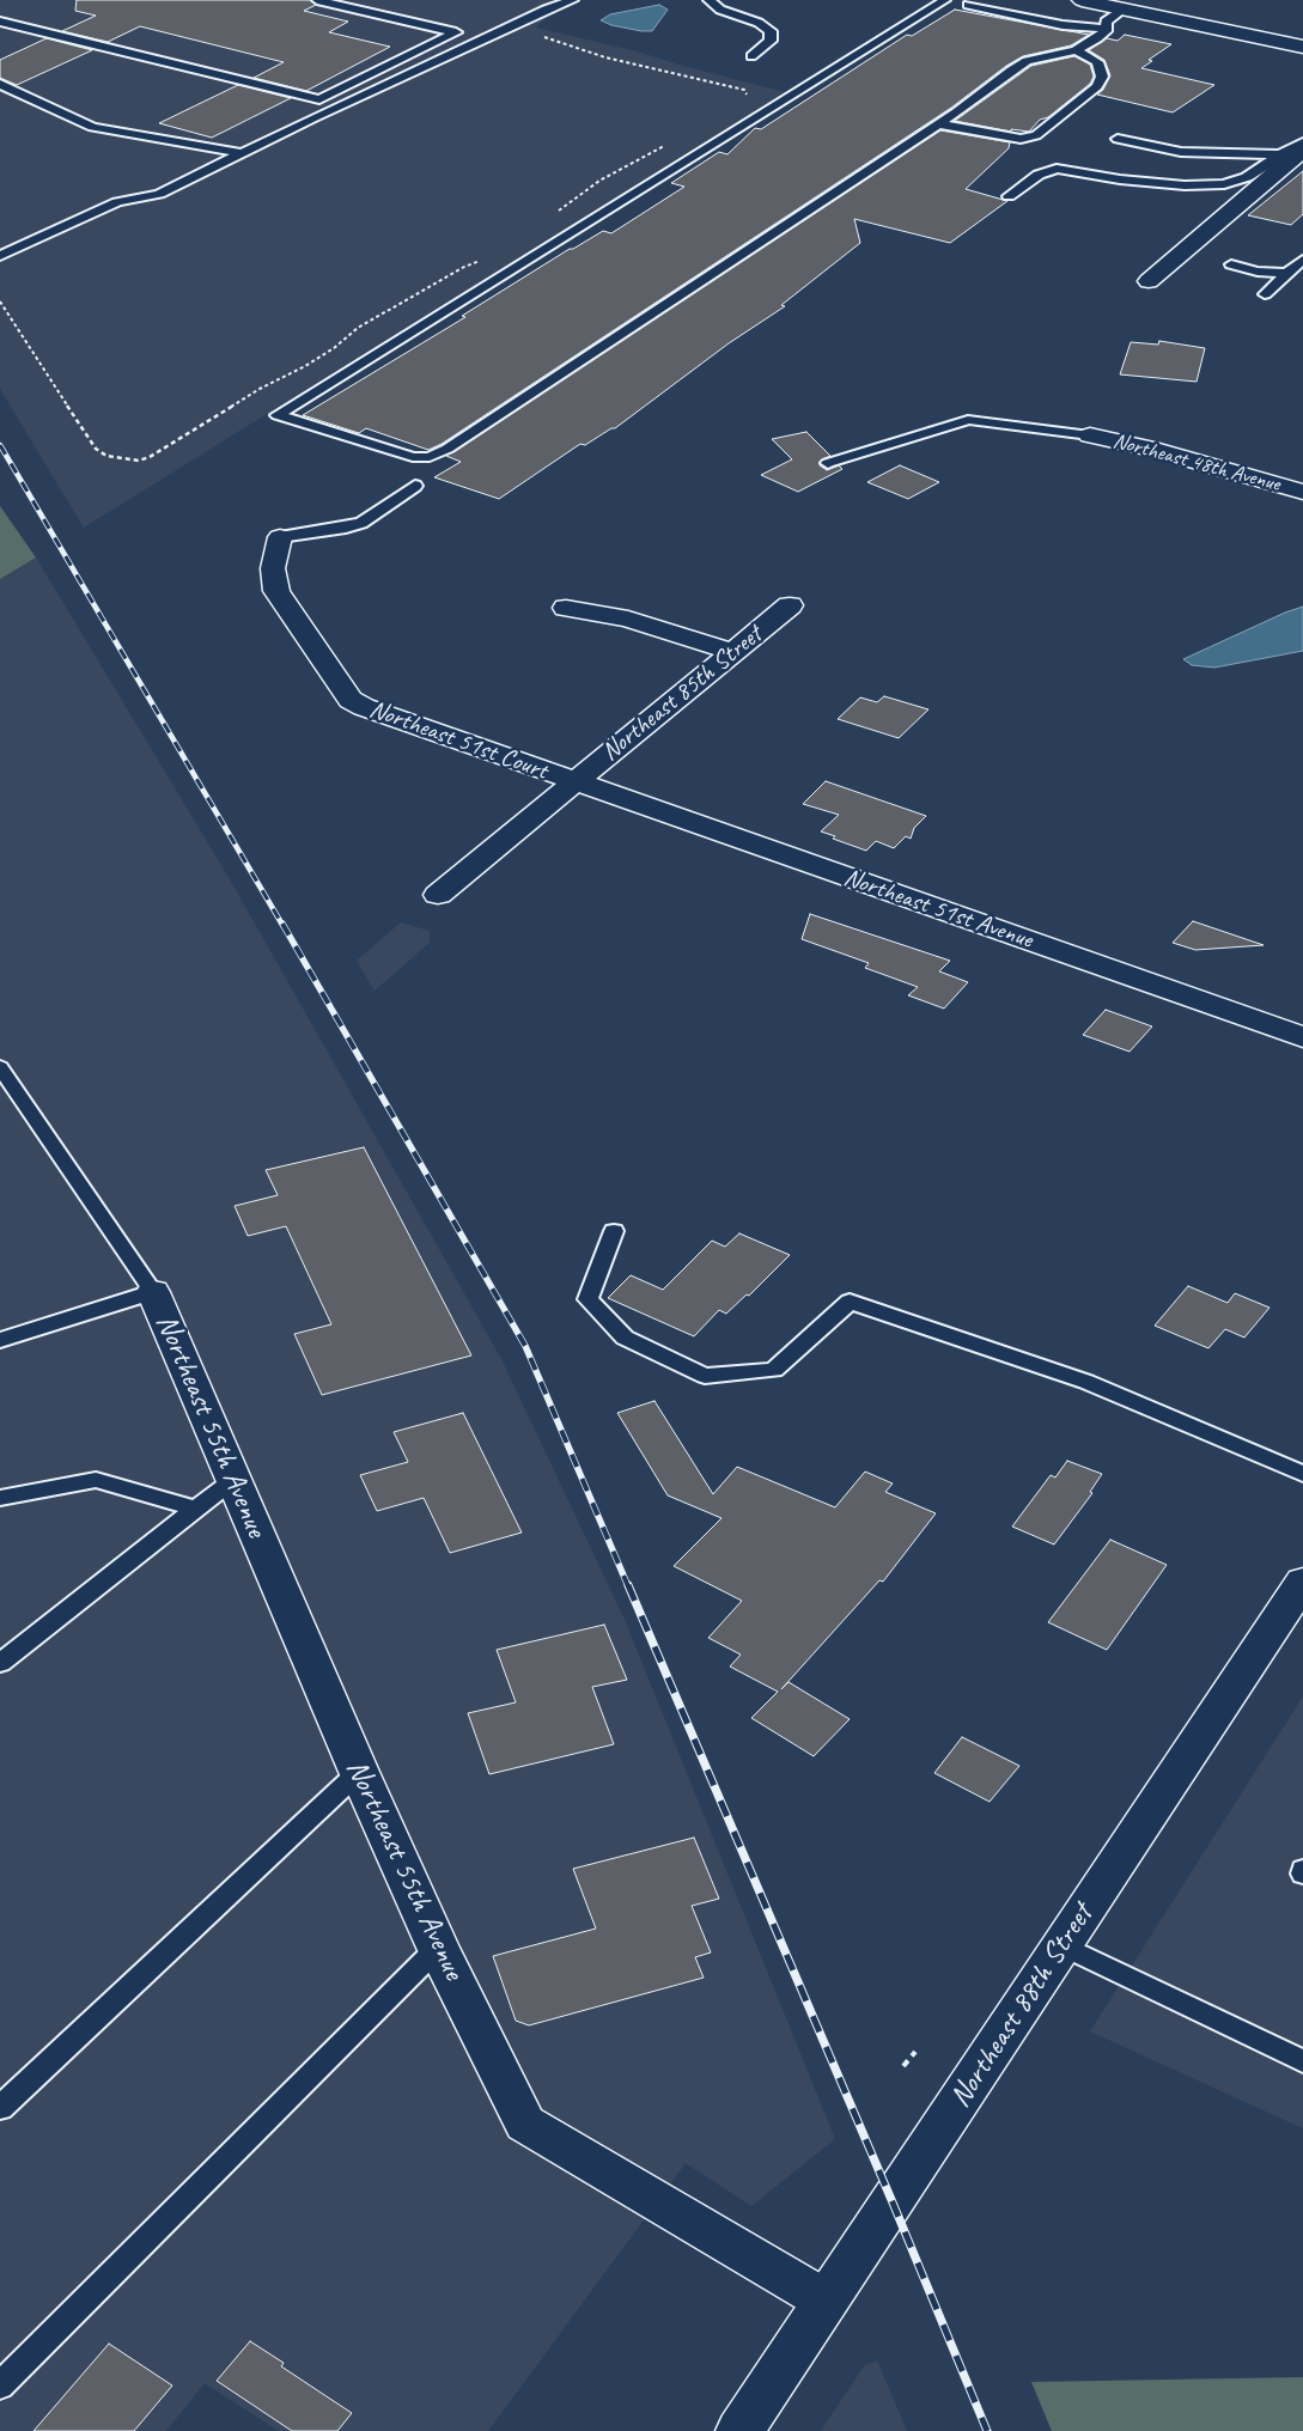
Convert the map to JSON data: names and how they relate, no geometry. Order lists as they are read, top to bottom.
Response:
{
  "streets": {
    "street": [
      "Northeast 48th Avenue",
      "Northeast 85th Street",
      "Northeast 51st Court",
      "Northeast 51st Avenue",
      "Northeast 55th Avenue",
      "Northeast 88th Street"
    ]
  },
  "crossings": [
    ["Northeast 85th Street", "Northeast 51st Court"],
    ["Northeast 85th Street", "Northeast 51st Avenue"],
    ["Northeast 51st Court", "Northeast 51st Avenue"],
    ["Northeast 55th Avenue", "Northeast 88th Street"]
  ]
}
